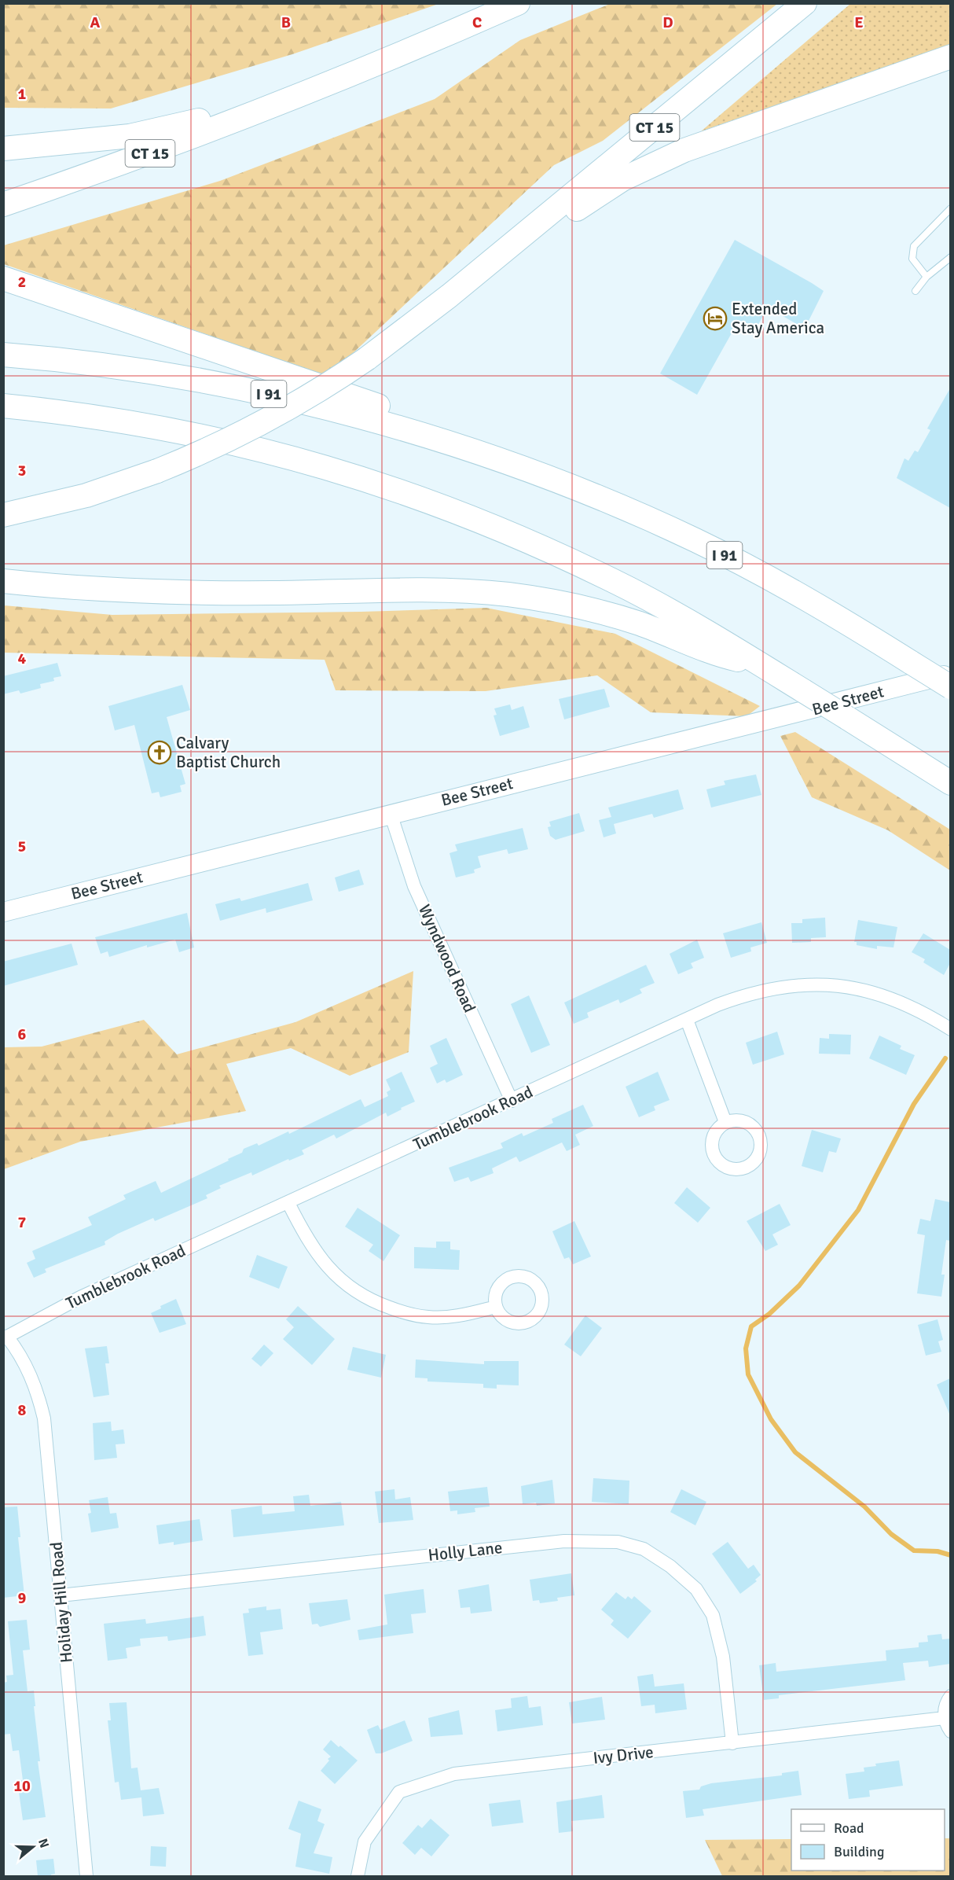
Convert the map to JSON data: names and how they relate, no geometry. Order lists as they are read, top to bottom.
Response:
{
  "streets": {
    "highway": ["CT 15", "I 91"],
    "street": [
      "Bee Street",
      "Wyndwood Road",
      "Tumblebrook Road",
      "Holly Lane",
      "Holiday Hill Road",
      "Ivy Drive"
    ]
  },
  "crossings": [
    ["Bee Street", "Wyndwood Road"],
    ["Wyndwood Road", "Tumblebrook Road"],
    ["Tumblebrook Road", "Holiday Hill Road"],
    ["Holly Lane", "Holiday Hill Road"],
    ["Holly Lane", "Ivy Drive"]
  ],
  "places": {
    "hotel": ["Extended Stay America"],
    "church": ["Calvary Baptist Church"]
  },
  "legend": ["Road", "Building"],
  "north": "right",
  "grid": {
    "columns": [
      "A",
      "B",
      "C",
      "D",
      "E"
    ],
    "rows": [
      "1",
      "2",
      "3",
      "4",
      "5",
      "6",
      "7",
      "8",
      "9",
      "10"
    ]
  }
}
